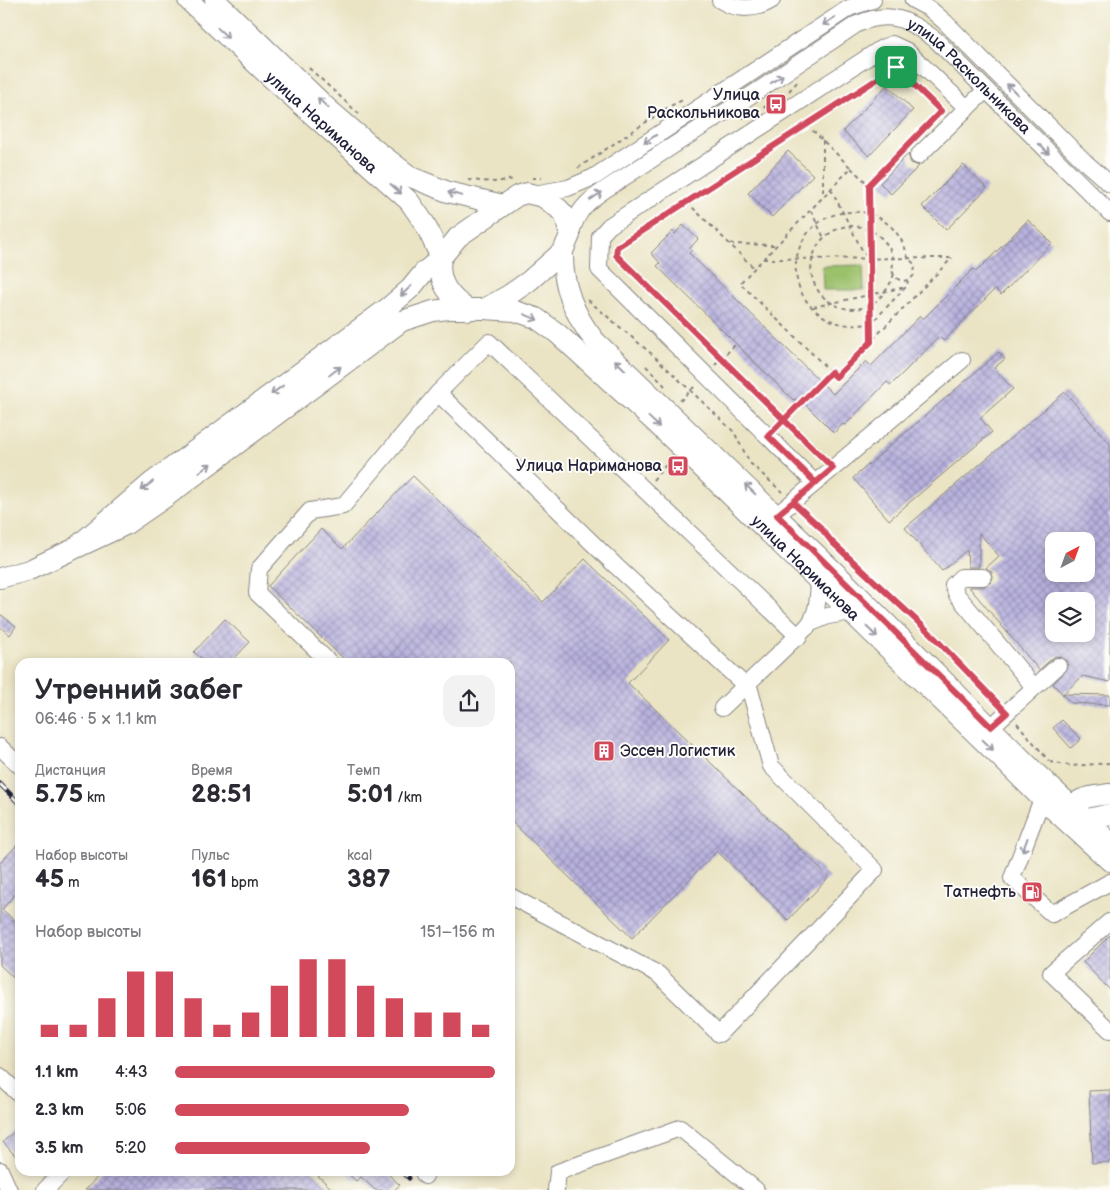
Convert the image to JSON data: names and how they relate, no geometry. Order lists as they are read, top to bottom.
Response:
{
  "streets": {
    "main road": ["улица Нариманова"],
    "street": ["улица Раскольникова"]
  },
  "crossings": [
    ["улица Раскольникова", "улица Нариманова"]
  ],
  "places": {
    "bus stop": ["Улица Раскольникова", "Улица Нариманова"],
    "building": ["Эссен Логистик"],
    "fuel station": ["Татнефть"]
  },
  "north": "top right",
  "page": {
    "heading": ["Утренний забег", "06:46 · 5 × 1.1 km"],
    "stats": [
      ["Дистанция", "5.75 km"],
      ["Время", "28:51"],
      ["Темп", "5:01 /km"],
      ["Набор высоты", "45 m"],
      ["Пульс", "161 bpm"],
      ["kcal", "387"]
    ],
    "chart": ["Набор высоты", "151–156 m"],
    "list": [
      {
        "name": "1.1 km",
        "note": "4:43"
      },
      {
        "name": "2.3 km",
        "note": "5:06"
      },
      {
        "name": "3.5 km",
        "note": "5:20"
      }
    ]
  }
}
